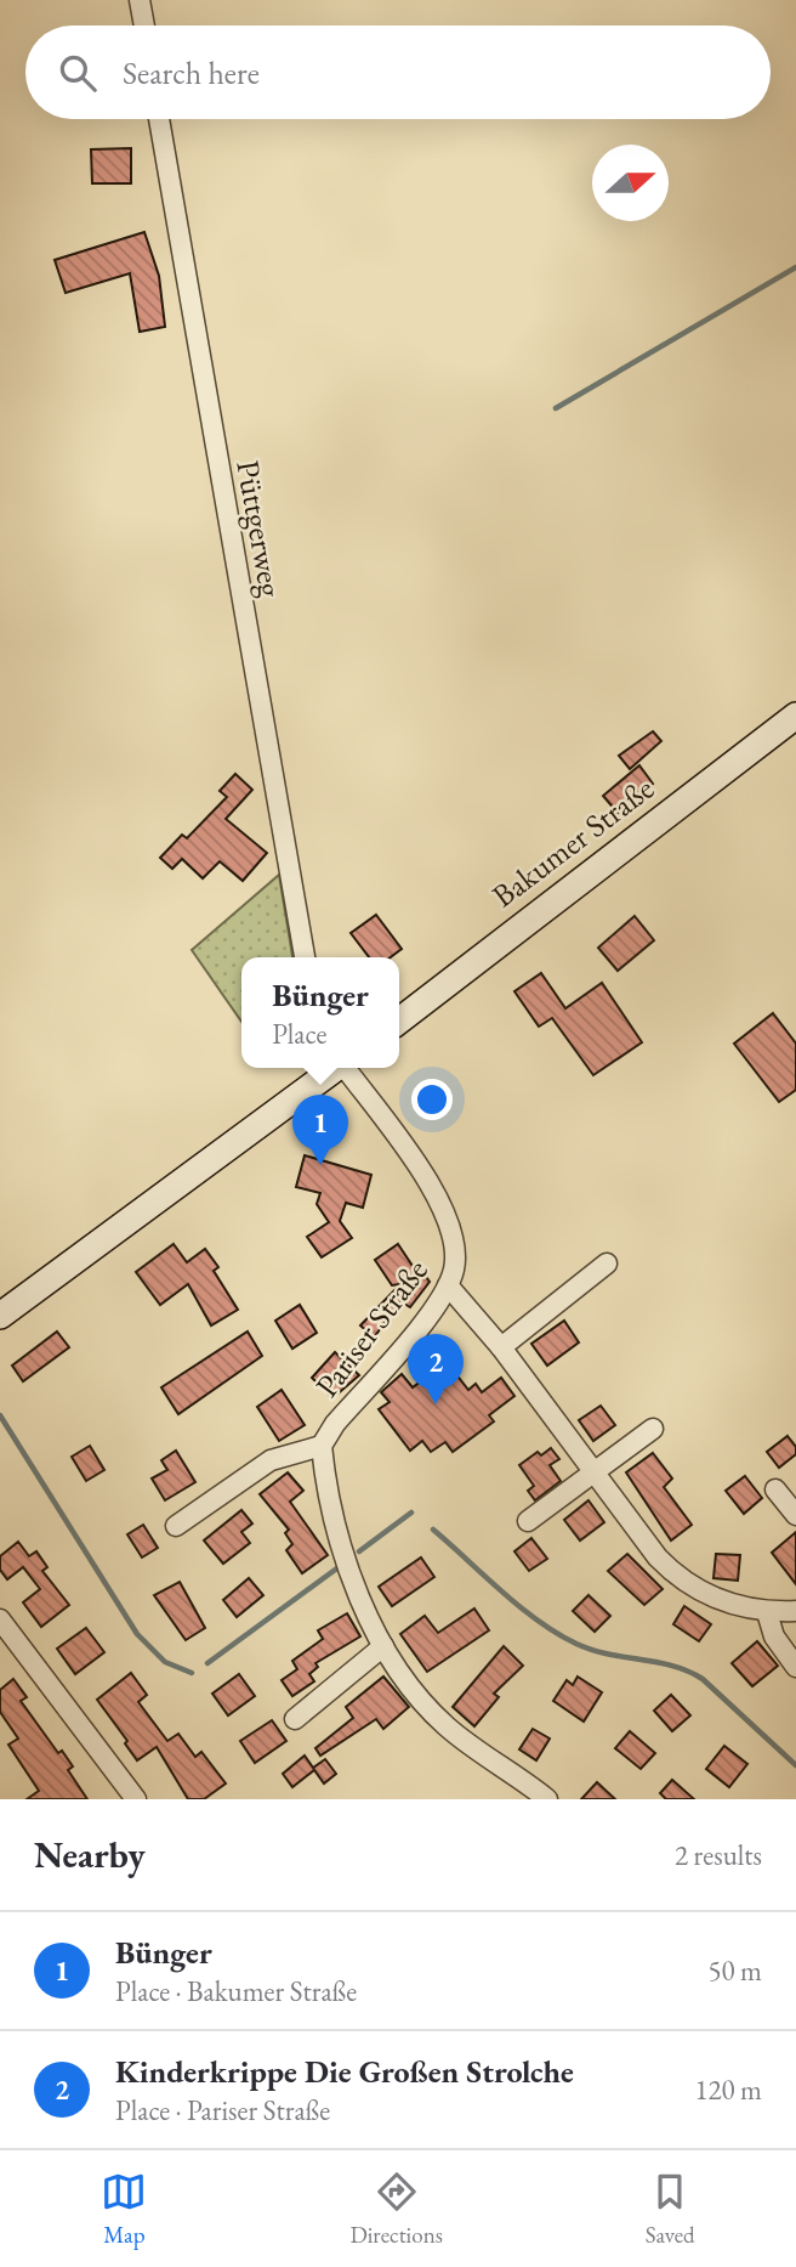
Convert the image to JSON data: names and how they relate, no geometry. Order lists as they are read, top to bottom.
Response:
{
  "streets": {
    "main road": ["Bakumer Straße"],
    "street": ["Püttgerweg", "Pariser Straße"]
  },
  "north": "right",
  "page": {
    "search": "Search here",
    "popup": ["Bünger", "Place"],
    "pins": ["1", "2"],
    "heading": ["Nearby", "2 results"],
    "list": [
      {
        "mark": "1",
        "name": "Bünger",
        "note": "Place · Bakumer Straße",
        "value": "50 m"
      },
      {
        "mark": "2",
        "name": "Kinderkrippe Die Großen Strolche",
        "note": "Place · Pariser Straße",
        "value": "120 m"
      }
    ],
    "nav": ["Map", "Directions", "Saved"]
  }
}
